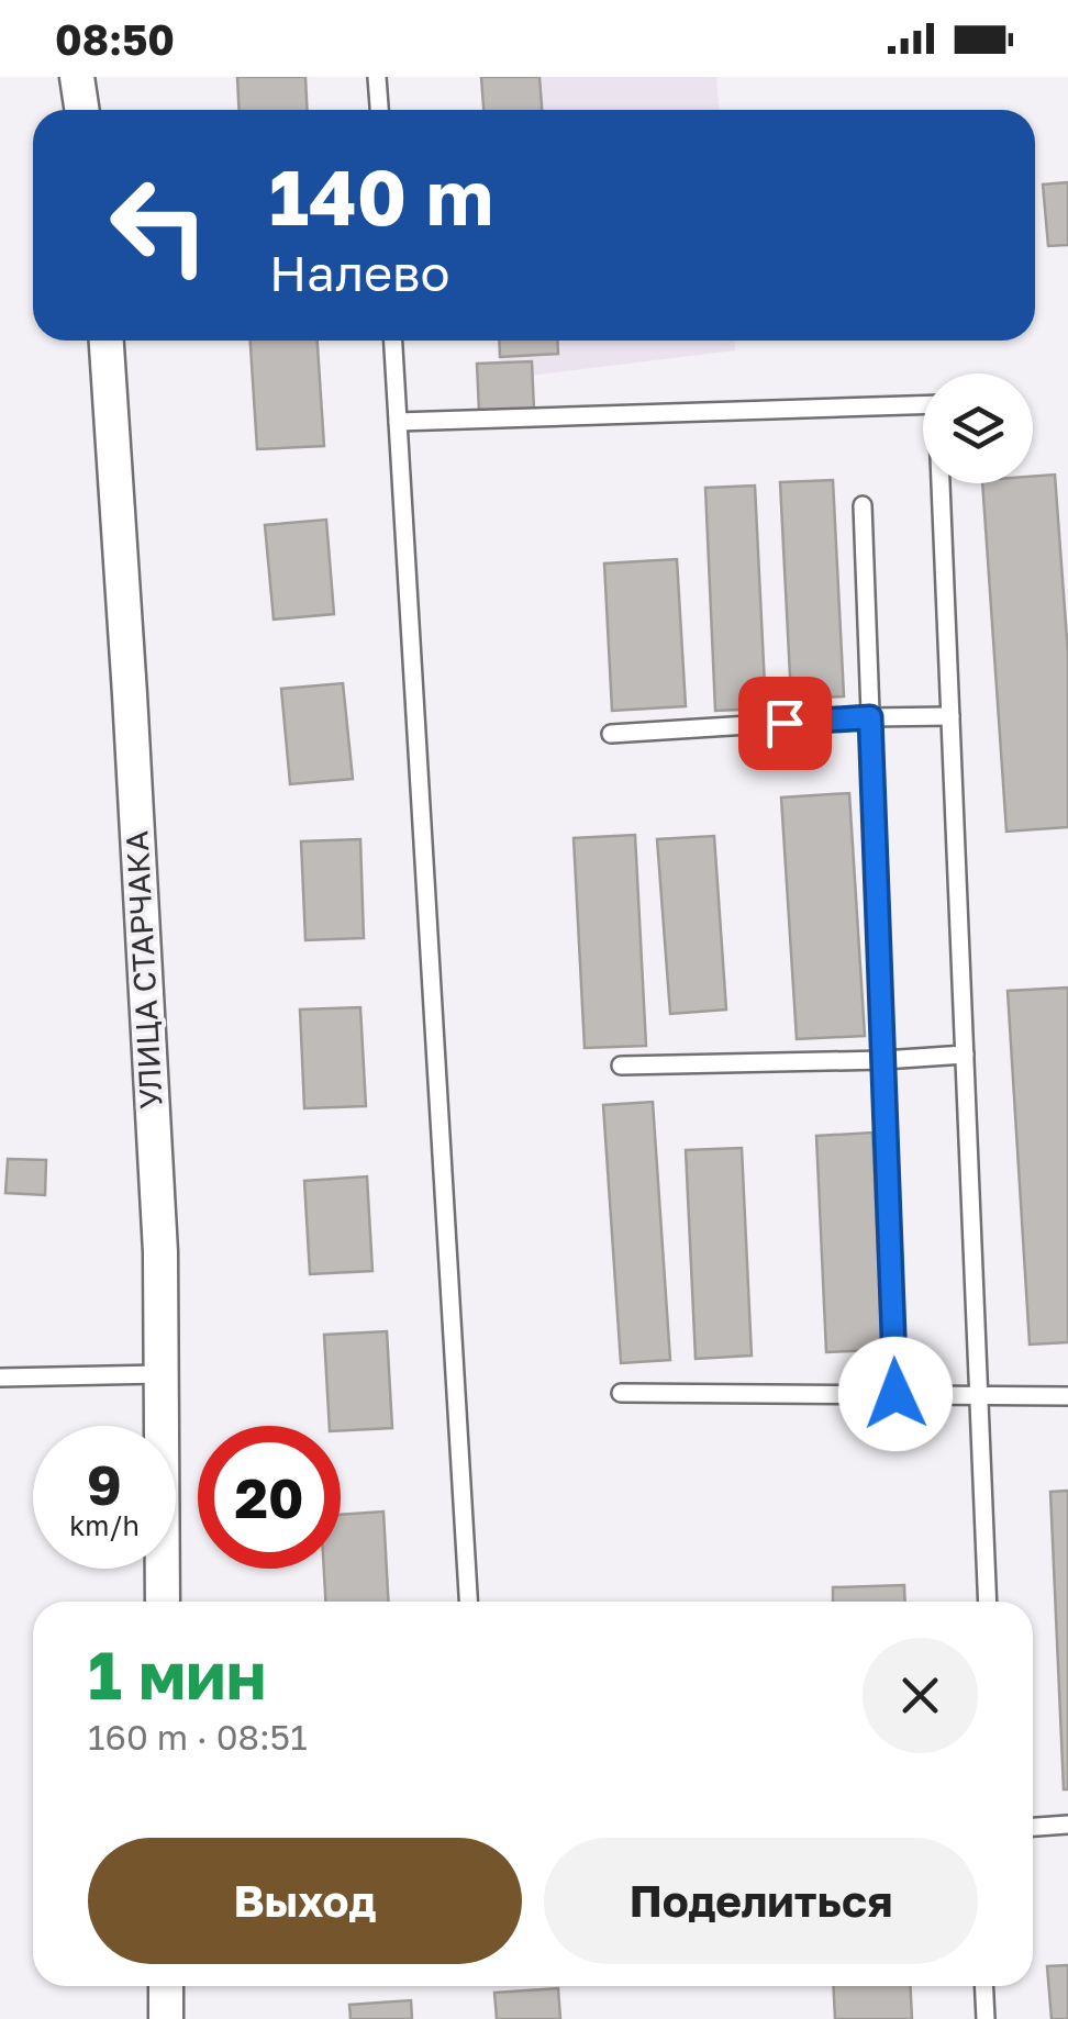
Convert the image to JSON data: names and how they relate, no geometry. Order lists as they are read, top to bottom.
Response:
{
  "streets": {
    "street": ["УЛИЦА СТАРЧАКА"]
  },
  "page": {
    "status": "08:50",
    "turn": ["140 m", "Налево"],
    "speed": "9 km/h",
    "limit": "20",
    "heading": ["1 мин", "160 m · 08:51"],
    "buttons": ["Выход", "Поделиться"]
  }
}
